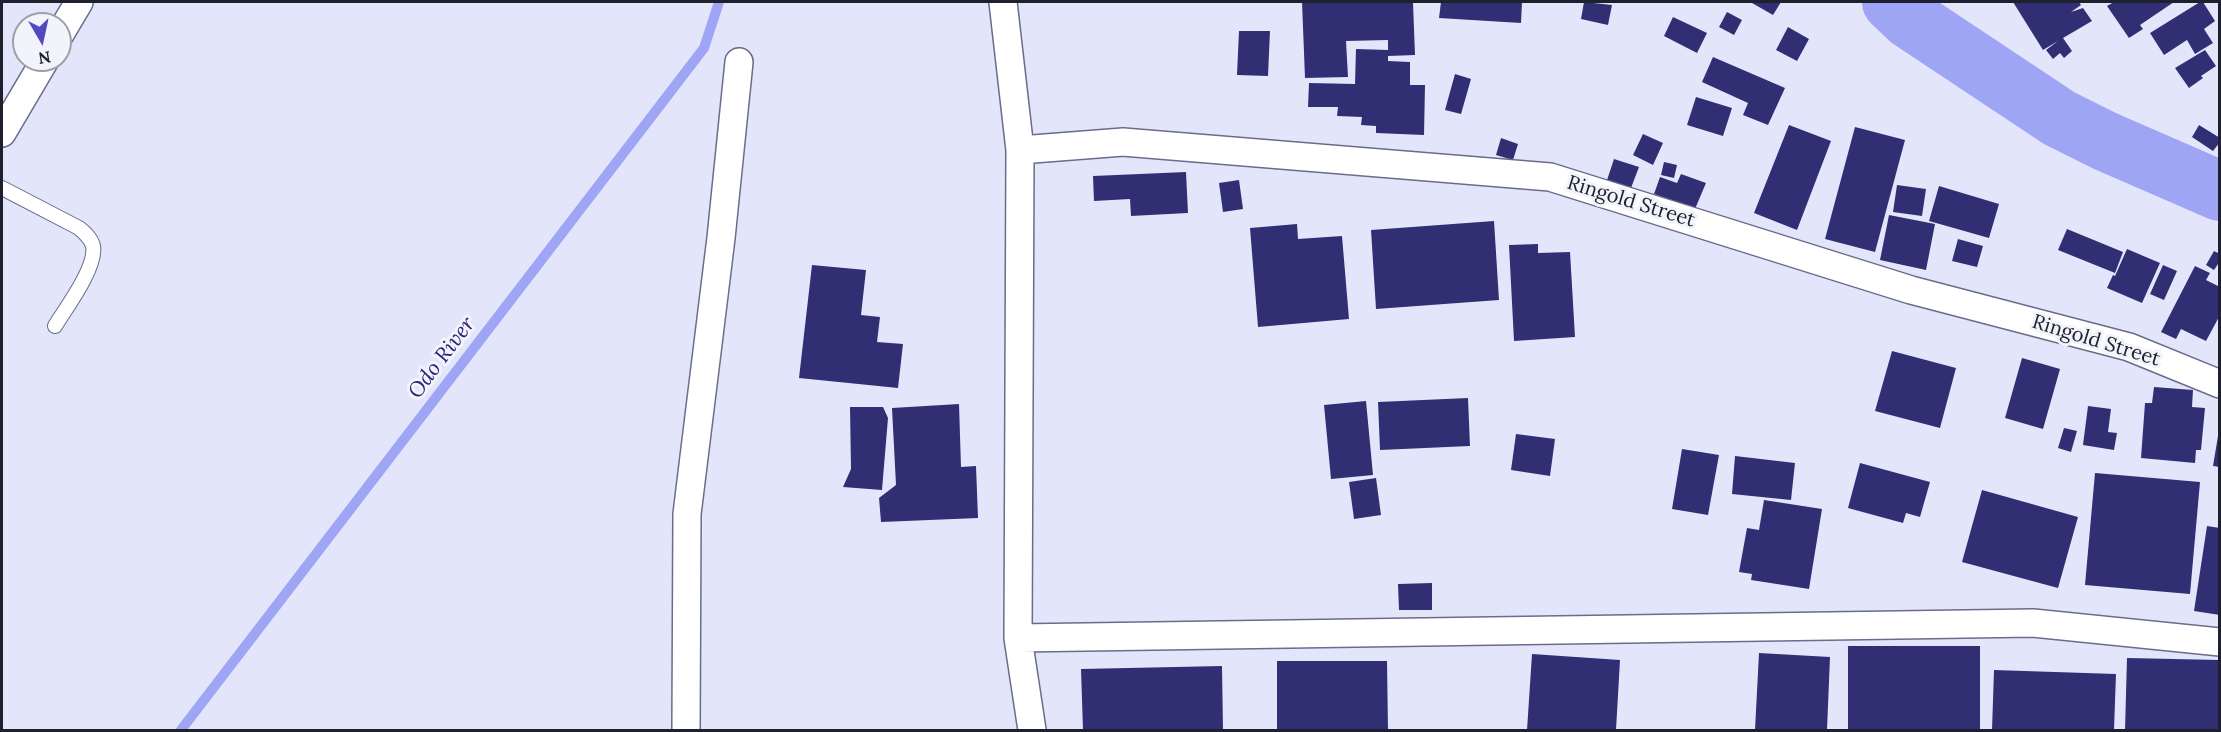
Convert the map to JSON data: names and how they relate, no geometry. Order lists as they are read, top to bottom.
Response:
{
  "streets": {
    "street": ["Ringold Street"]
  },
  "water": ["Odo River"],
  "north": "bottom"
}
